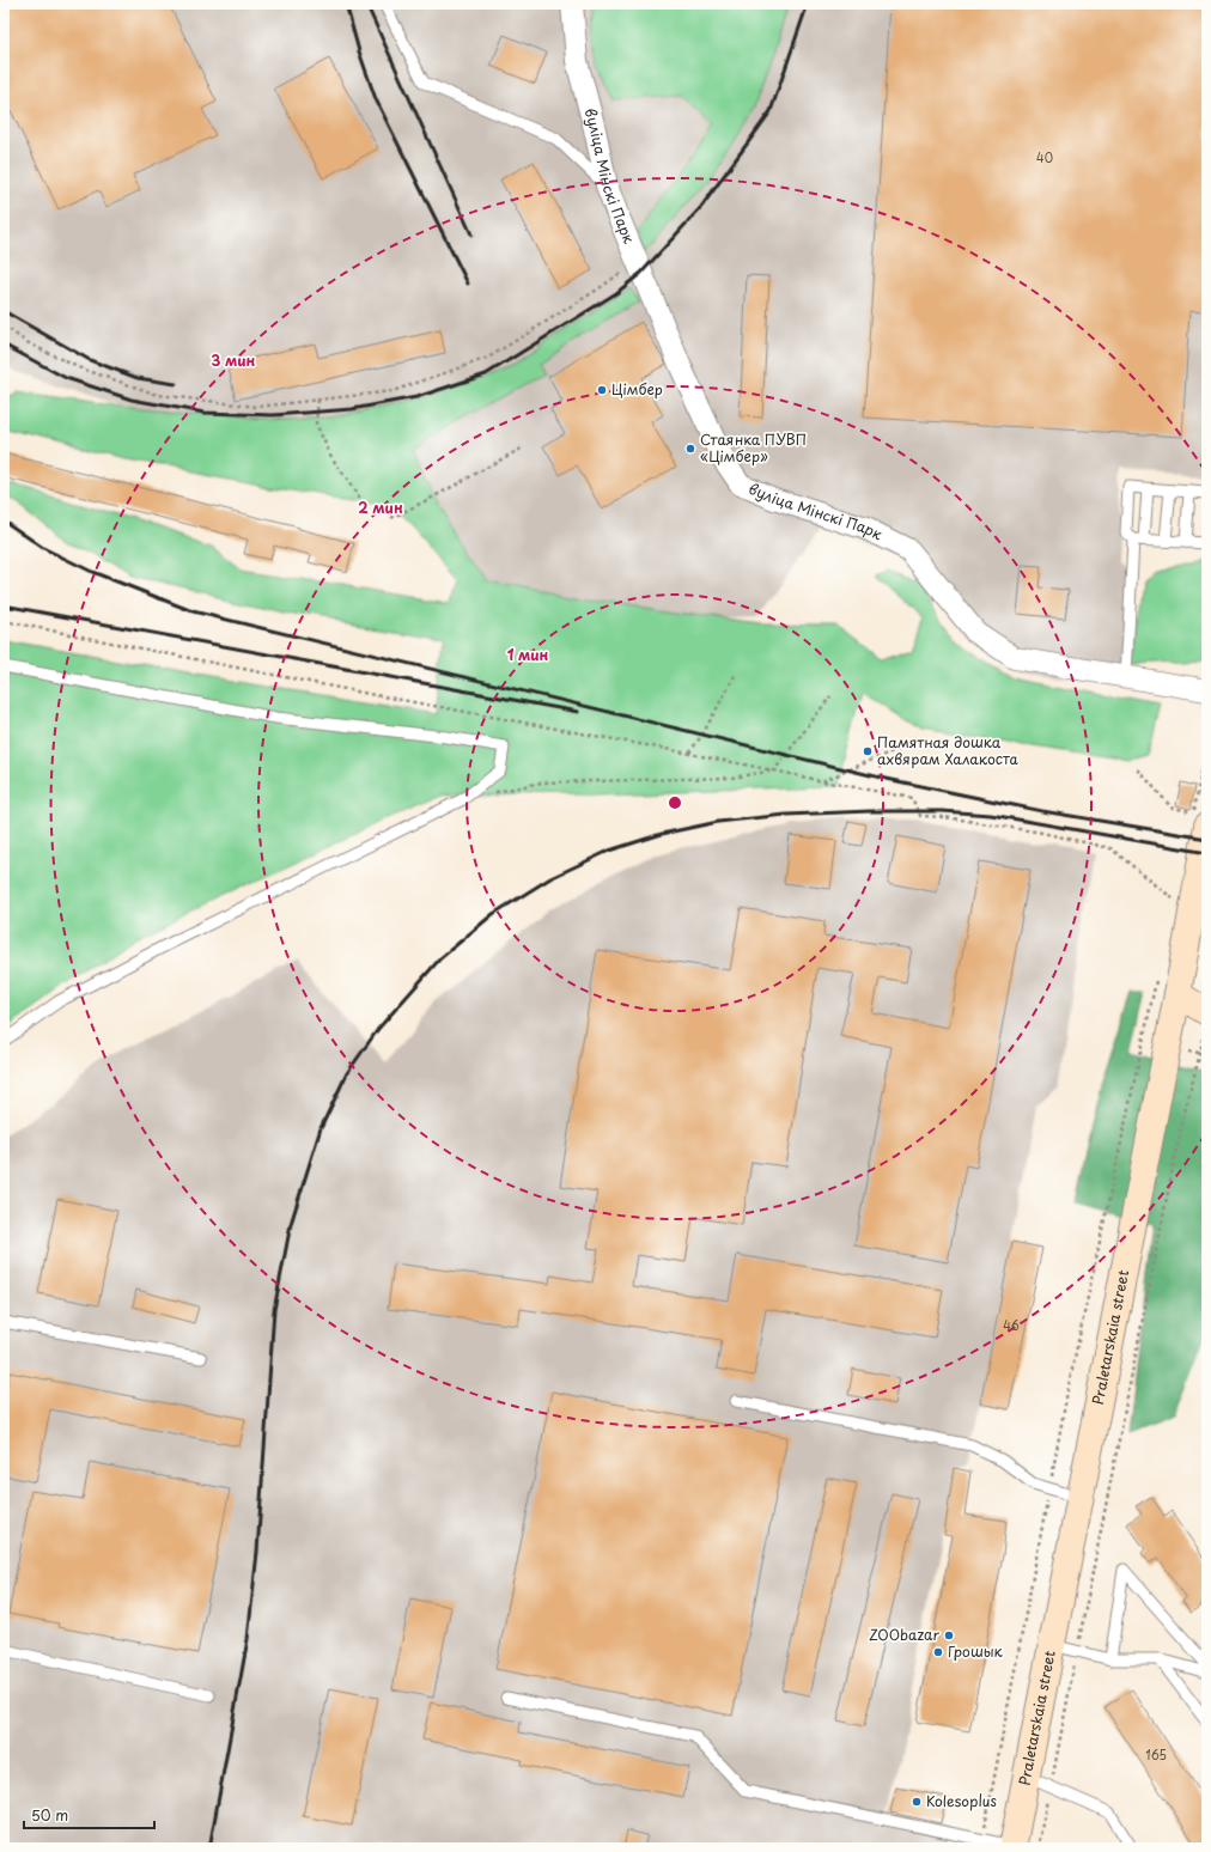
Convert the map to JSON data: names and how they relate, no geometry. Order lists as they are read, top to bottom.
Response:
{
  "streets": {
    "main road": ["Praletarskaia street"],
    "street": ["вуліца Мінскі Парк"]
  },
  "places": [
    "Цімбер",
    "Стаянка ПУВП «Цімбер»",
    "Памятная дошка ахвярам Халакоста",
    "ZOObazar",
    "Грошык",
    "Kolesoplus"
  ],
  "house_numbers": ["40", "46", "165"],
  "scale_bar": "50 m",
  "rings": ["3 мин", "2 мин", "1 мин"]
}
